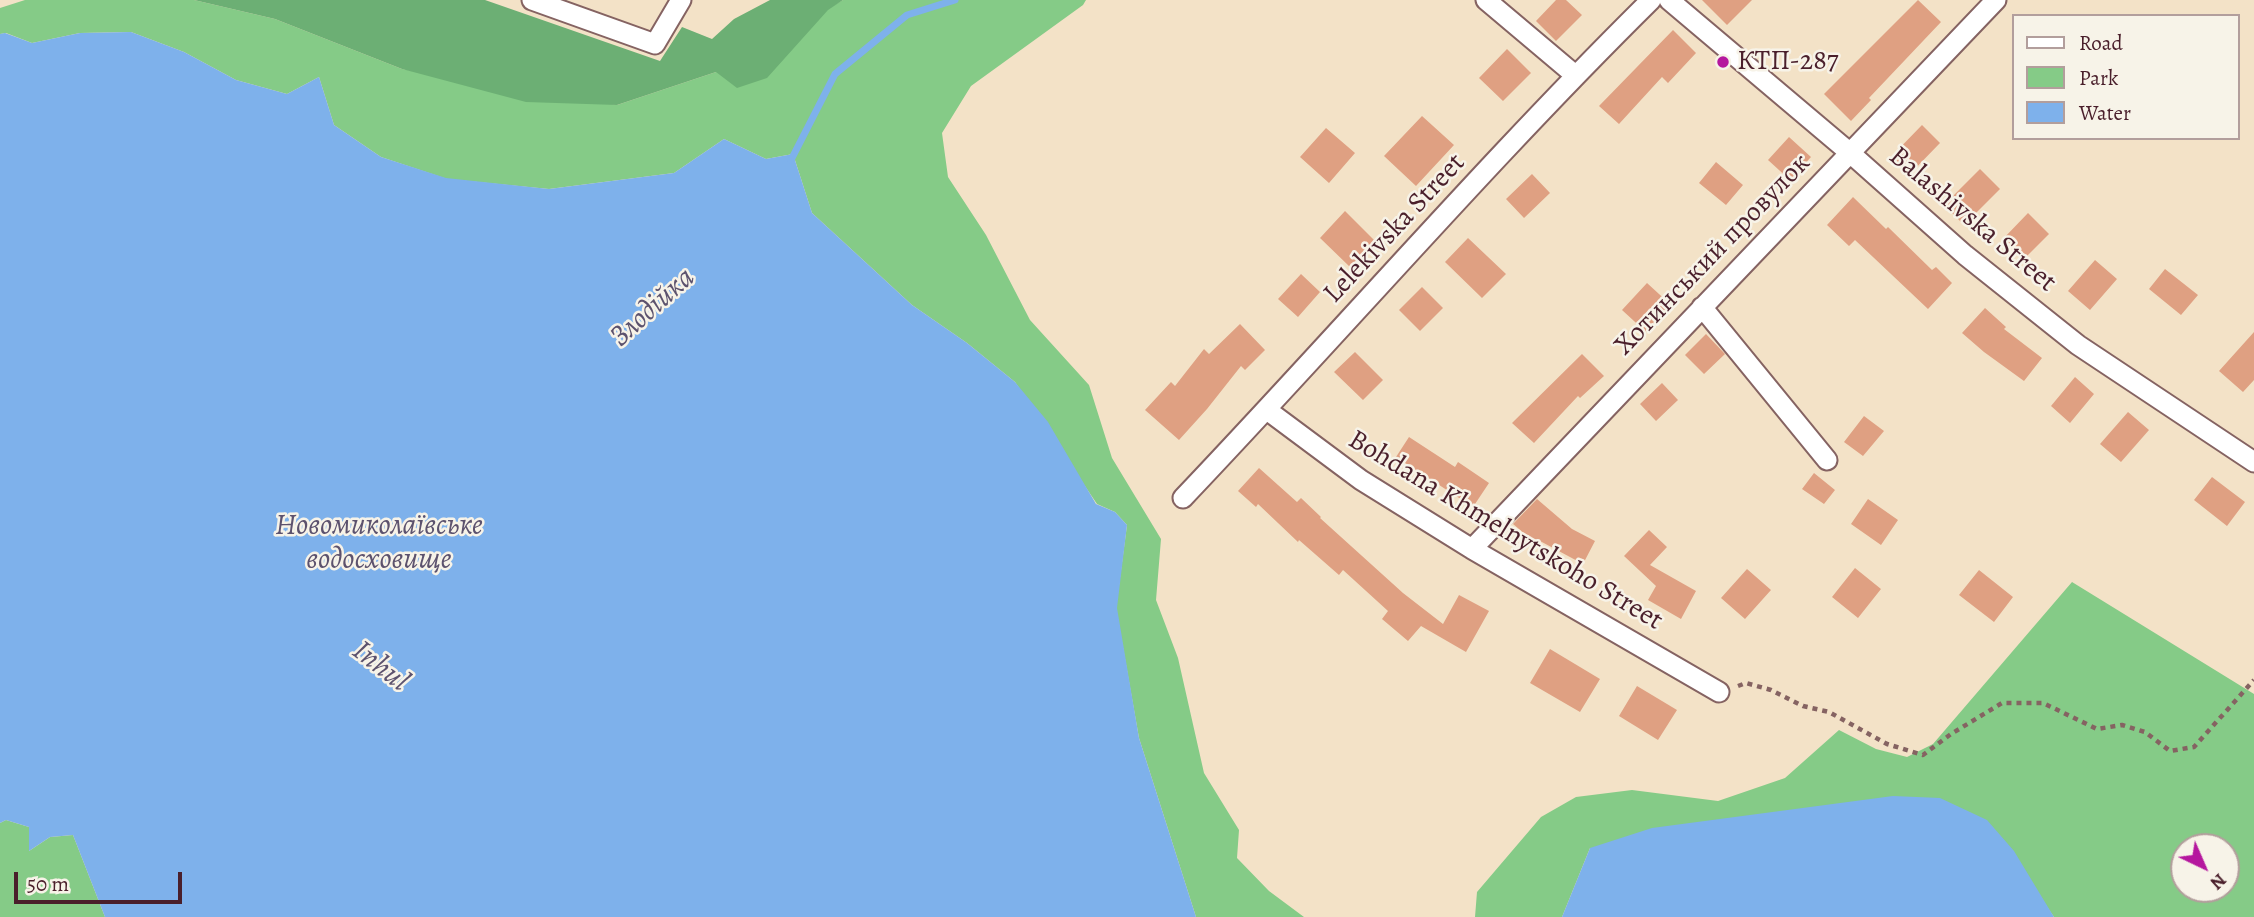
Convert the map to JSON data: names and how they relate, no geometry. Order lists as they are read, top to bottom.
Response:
{
  "streets": {
    "street": [
      "Balashivska Street",
      "Lelekivska Street",
      "Хотинський провулок",
      "Bohdana Khmelnytskoho Street"
    ]
  },
  "crossings": [
    ["Balashivska Street", "Хотинський провулок"],
    ["Lelekivska Street", "Bohdana Khmelnytskoho Street"],
    ["Хотинський провулок", "Bohdana Khmelnytskoho Street"]
  ],
  "water": ["Злодійка", "Новомиколаївське водосховище", "Inhul"],
  "places": ["КТП-287"],
  "legend": ["Road", "Park", "Water"],
  "scale_bar": "50 m",
  "north": "bottom right"
}
